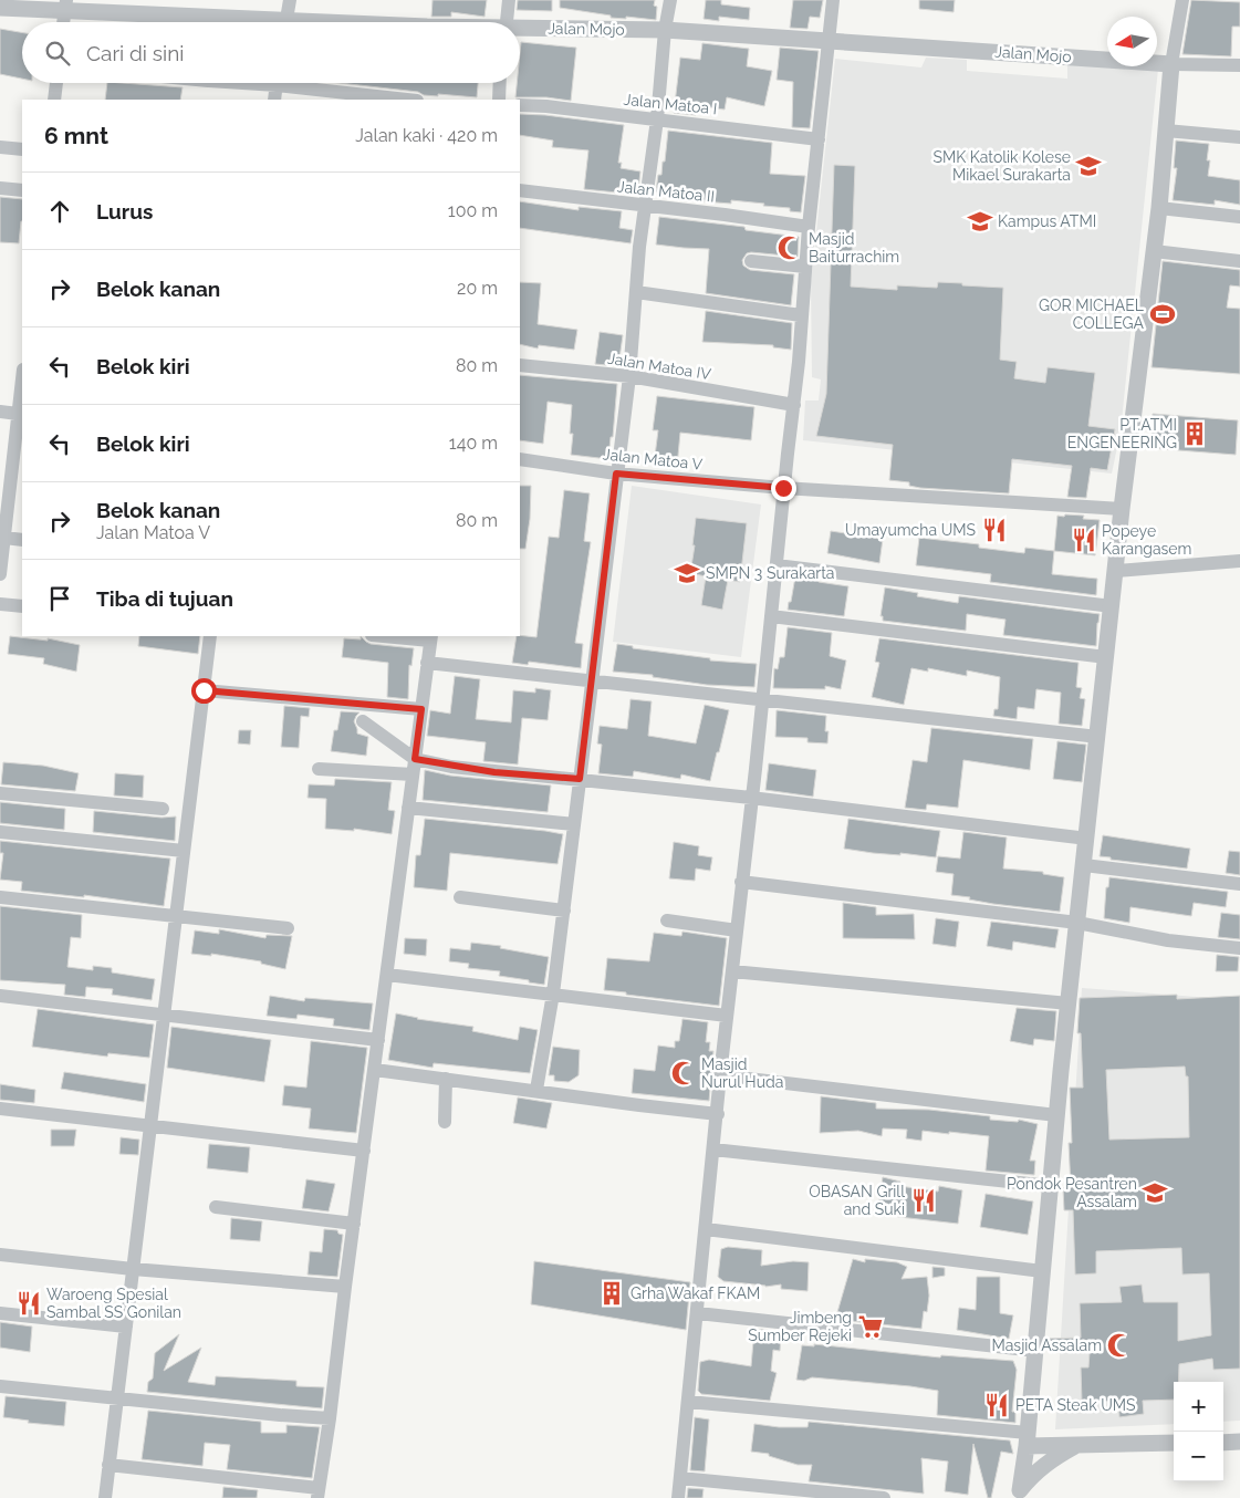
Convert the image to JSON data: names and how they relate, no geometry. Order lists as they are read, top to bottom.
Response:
{
  "streets": {
    "street": [
      "Jalan Mojo",
      "Jalan Matoa I",
      "Jalan Matoa II",
      "Jalan Matoa IV",
      "Jalan Matoa V"
    ]
  },
  "places": {
    "school or university": [
      "SMK Katolik Kolese Mikael Surakarta",
      "Kampus ATMI",
      "SMPN 3 Surakarta",
      "Pondok Pesantren Assalam"
    ],
    "mosque": ["Masjid Baiturrachim", "Masjid Nurul Huda", "Masjid Assalam"],
    "sports": ["GOR MICHAEL COLLEGA"],
    "building": ["PT.ATMI ENGENEERING", "Grha Wakaf FKAM"],
    "restaurant": [
      "Umayumcha UMS",
      "Popeye Karangasem",
      "OBASAN Grill and Suki",
      "Waroeng Spesial Sambal SS Gonilan",
      "PETA Steak UMS"
    ],
    "supermarket": ["Jimbeng Sumber Rejeki"]
  },
  "north": "left",
  "page": {
    "search": "Cari di sini",
    "heading": ["6 mnt", "Jalan kaki · 420 m"],
    "list": [
      ["Lurus", "100 m"],
      ["Belok kanan", "20 m"],
      ["Belok kiri", "80 m"],
      ["Belok kiri", "140 m"],
      ["Belok kanan", "Jalan Matoa V", "80 m"],
      "Tiba di tujuan"
    ],
    "map_buttons": ["+", "−"]
  }
}
